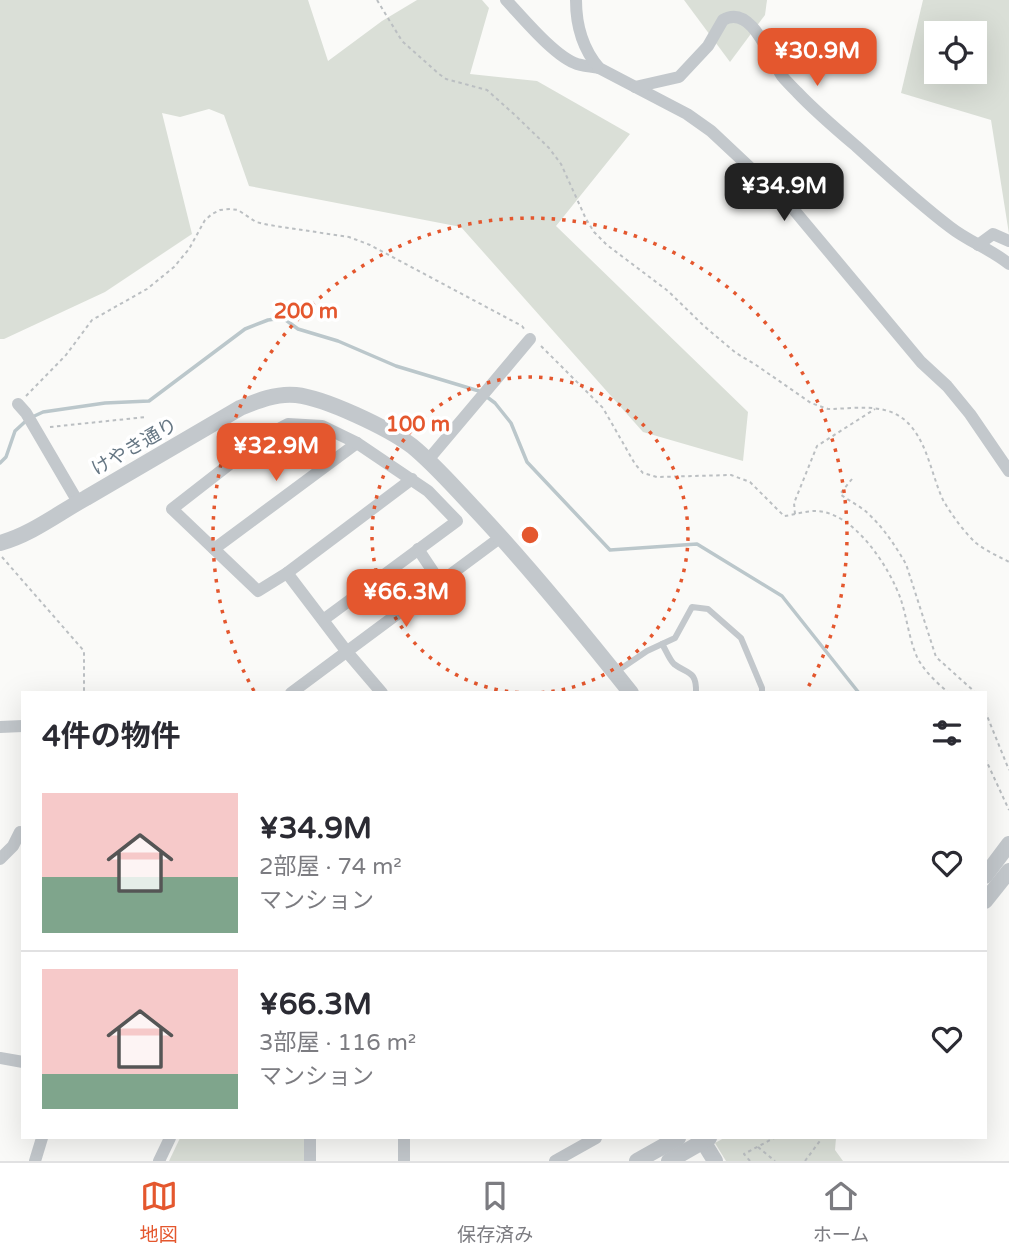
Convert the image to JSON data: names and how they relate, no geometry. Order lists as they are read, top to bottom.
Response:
{
  "streets": {
    "street": ["けやき通り"]
  },
  "page": {
    "price": [
      "¥30.9M",
      "¥34.9M",
      "¥32.9M",
      "¥66.3M"
    ],
    "heading": "4件の物件",
    "list": [
      {
        "name": "¥34.9M",
        "note": "2部屋 · 74 m² · マンション"
      },
      {
        "name": "¥66.3M",
        "note": "3部屋 · 116 m² · マンション"
      }
    ],
    "tabs": ["地図", "保存済み", "ホーム"]
  },
  "rings": ["200 m", "100 m"]
}
